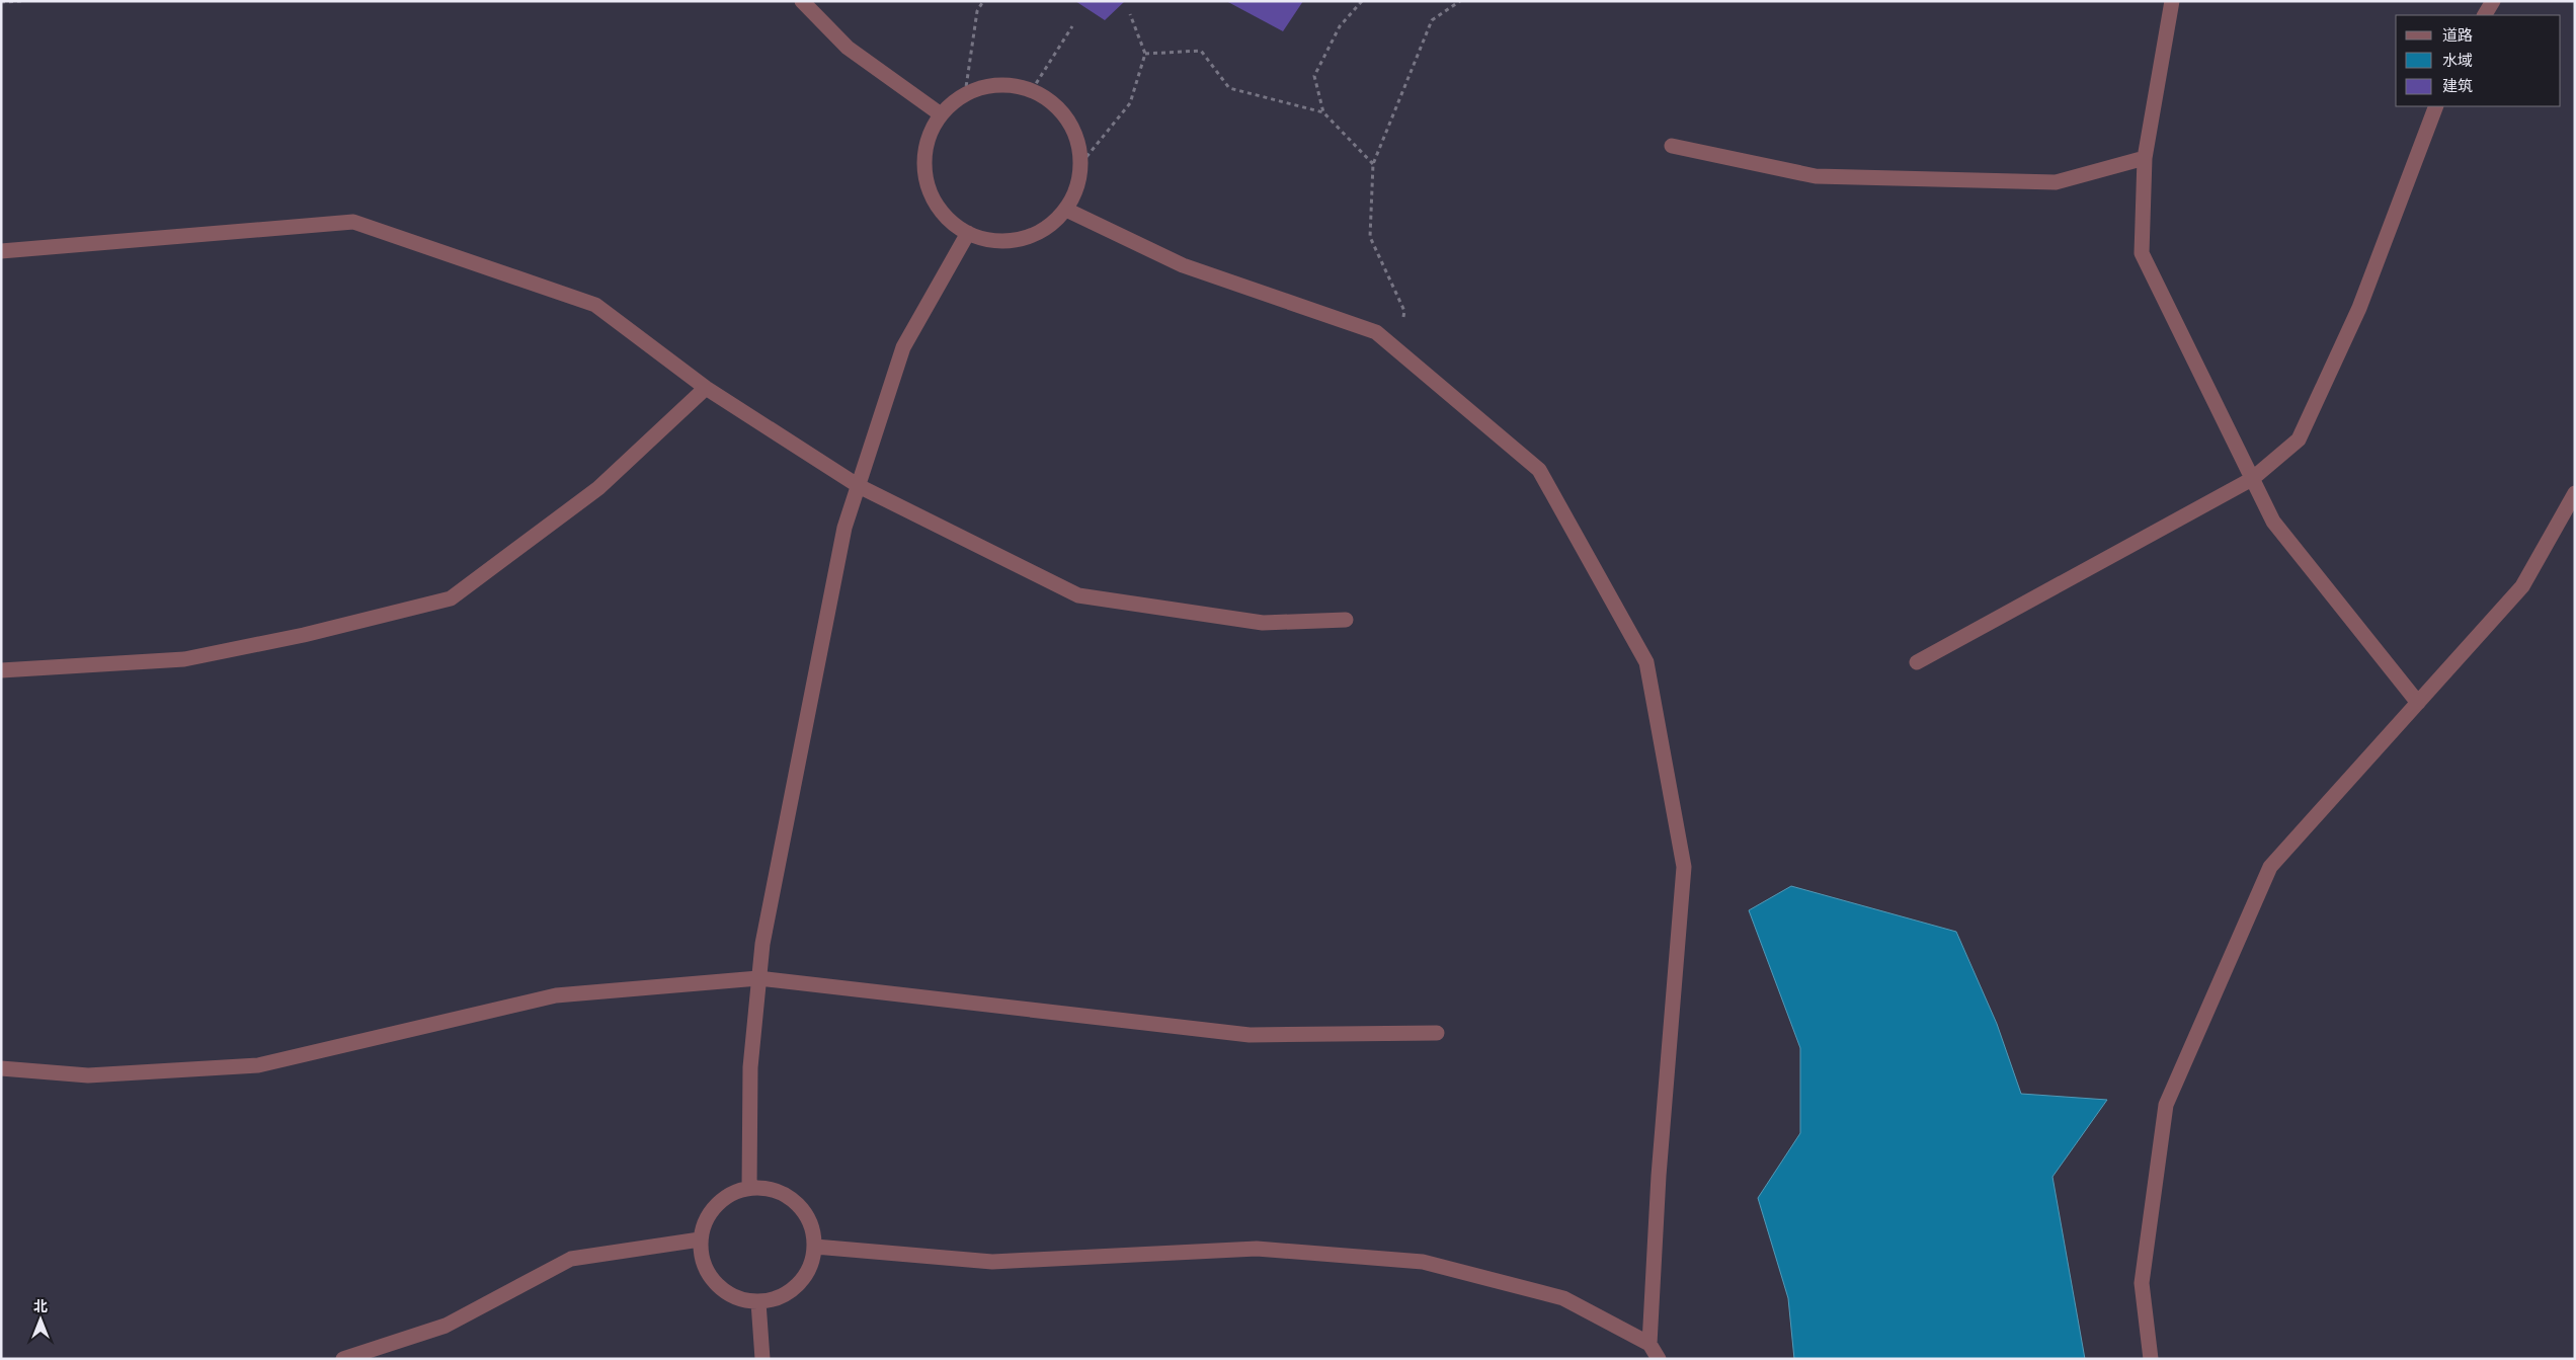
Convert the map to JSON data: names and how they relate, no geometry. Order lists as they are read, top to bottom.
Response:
{
  "legend": ["道路", "水域", "建筑"],
  "north": "top"
}
